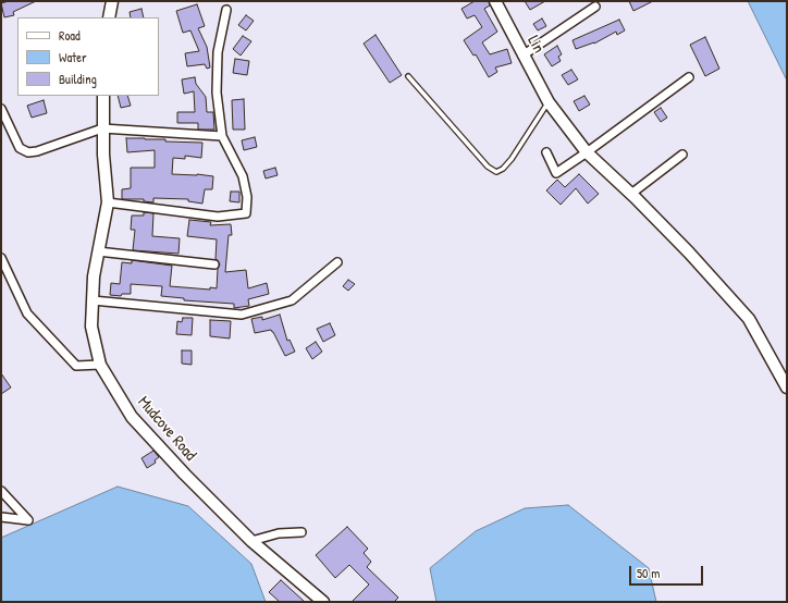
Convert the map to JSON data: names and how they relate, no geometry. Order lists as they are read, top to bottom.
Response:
{
  "streets": {
    "street": ["Lin", "Mudcove Road"]
  },
  "legend": ["Road", "Water", "Building"],
  "scale_bar": "50 m"
}
